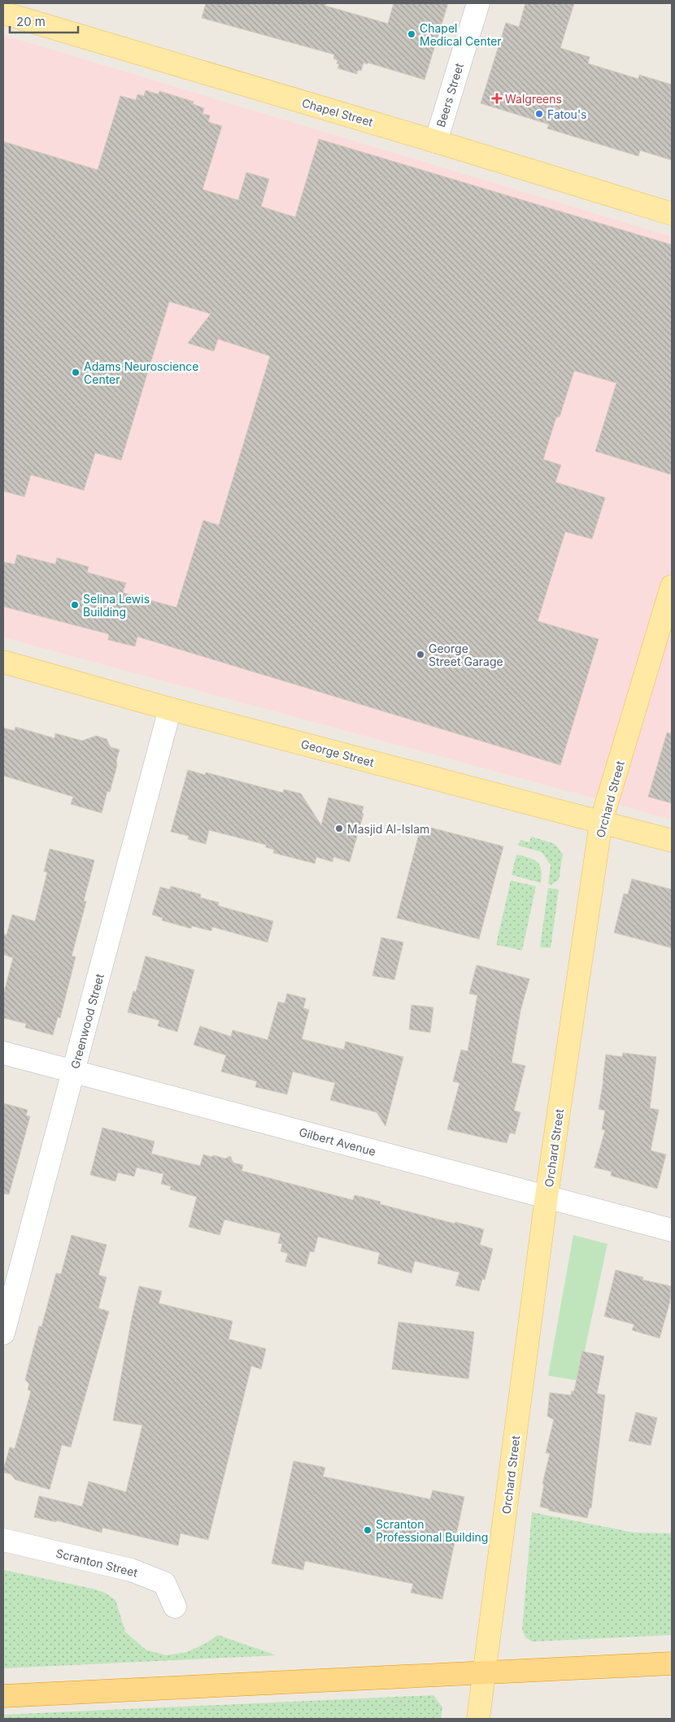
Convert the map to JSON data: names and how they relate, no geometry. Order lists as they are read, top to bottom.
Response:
{
  "streets": {
    "main road": ["Chapel Street", "George Street", "Orchard Street"],
    "street": [
      "Beers Street",
      "Greenwood Street",
      "Gilbert Avenue",
      "Scranton Street"
    ]
  },
  "crossings": [
    ["Beers Street", "Chapel Street"],
    ["George Street", "Orchard Street"],
    ["George Street", "Greenwood Street"],
    ["Orchard Street", "Gilbert Avenue"],
    ["Greenwood Street", "Gilbert Avenue"]
  ],
  "places": {
    "other": [
      "Chapel Medical Center",
      "Fatou's",
      "Adams Neuroscience Center",
      "Selina Lewis Building",
      "George Street Garage",
      "Masjid Al-Islam",
      "Scranton Professional Building"
    ],
    "health": ["Walgreens"]
  },
  "scale_bar": "20 m"
}
